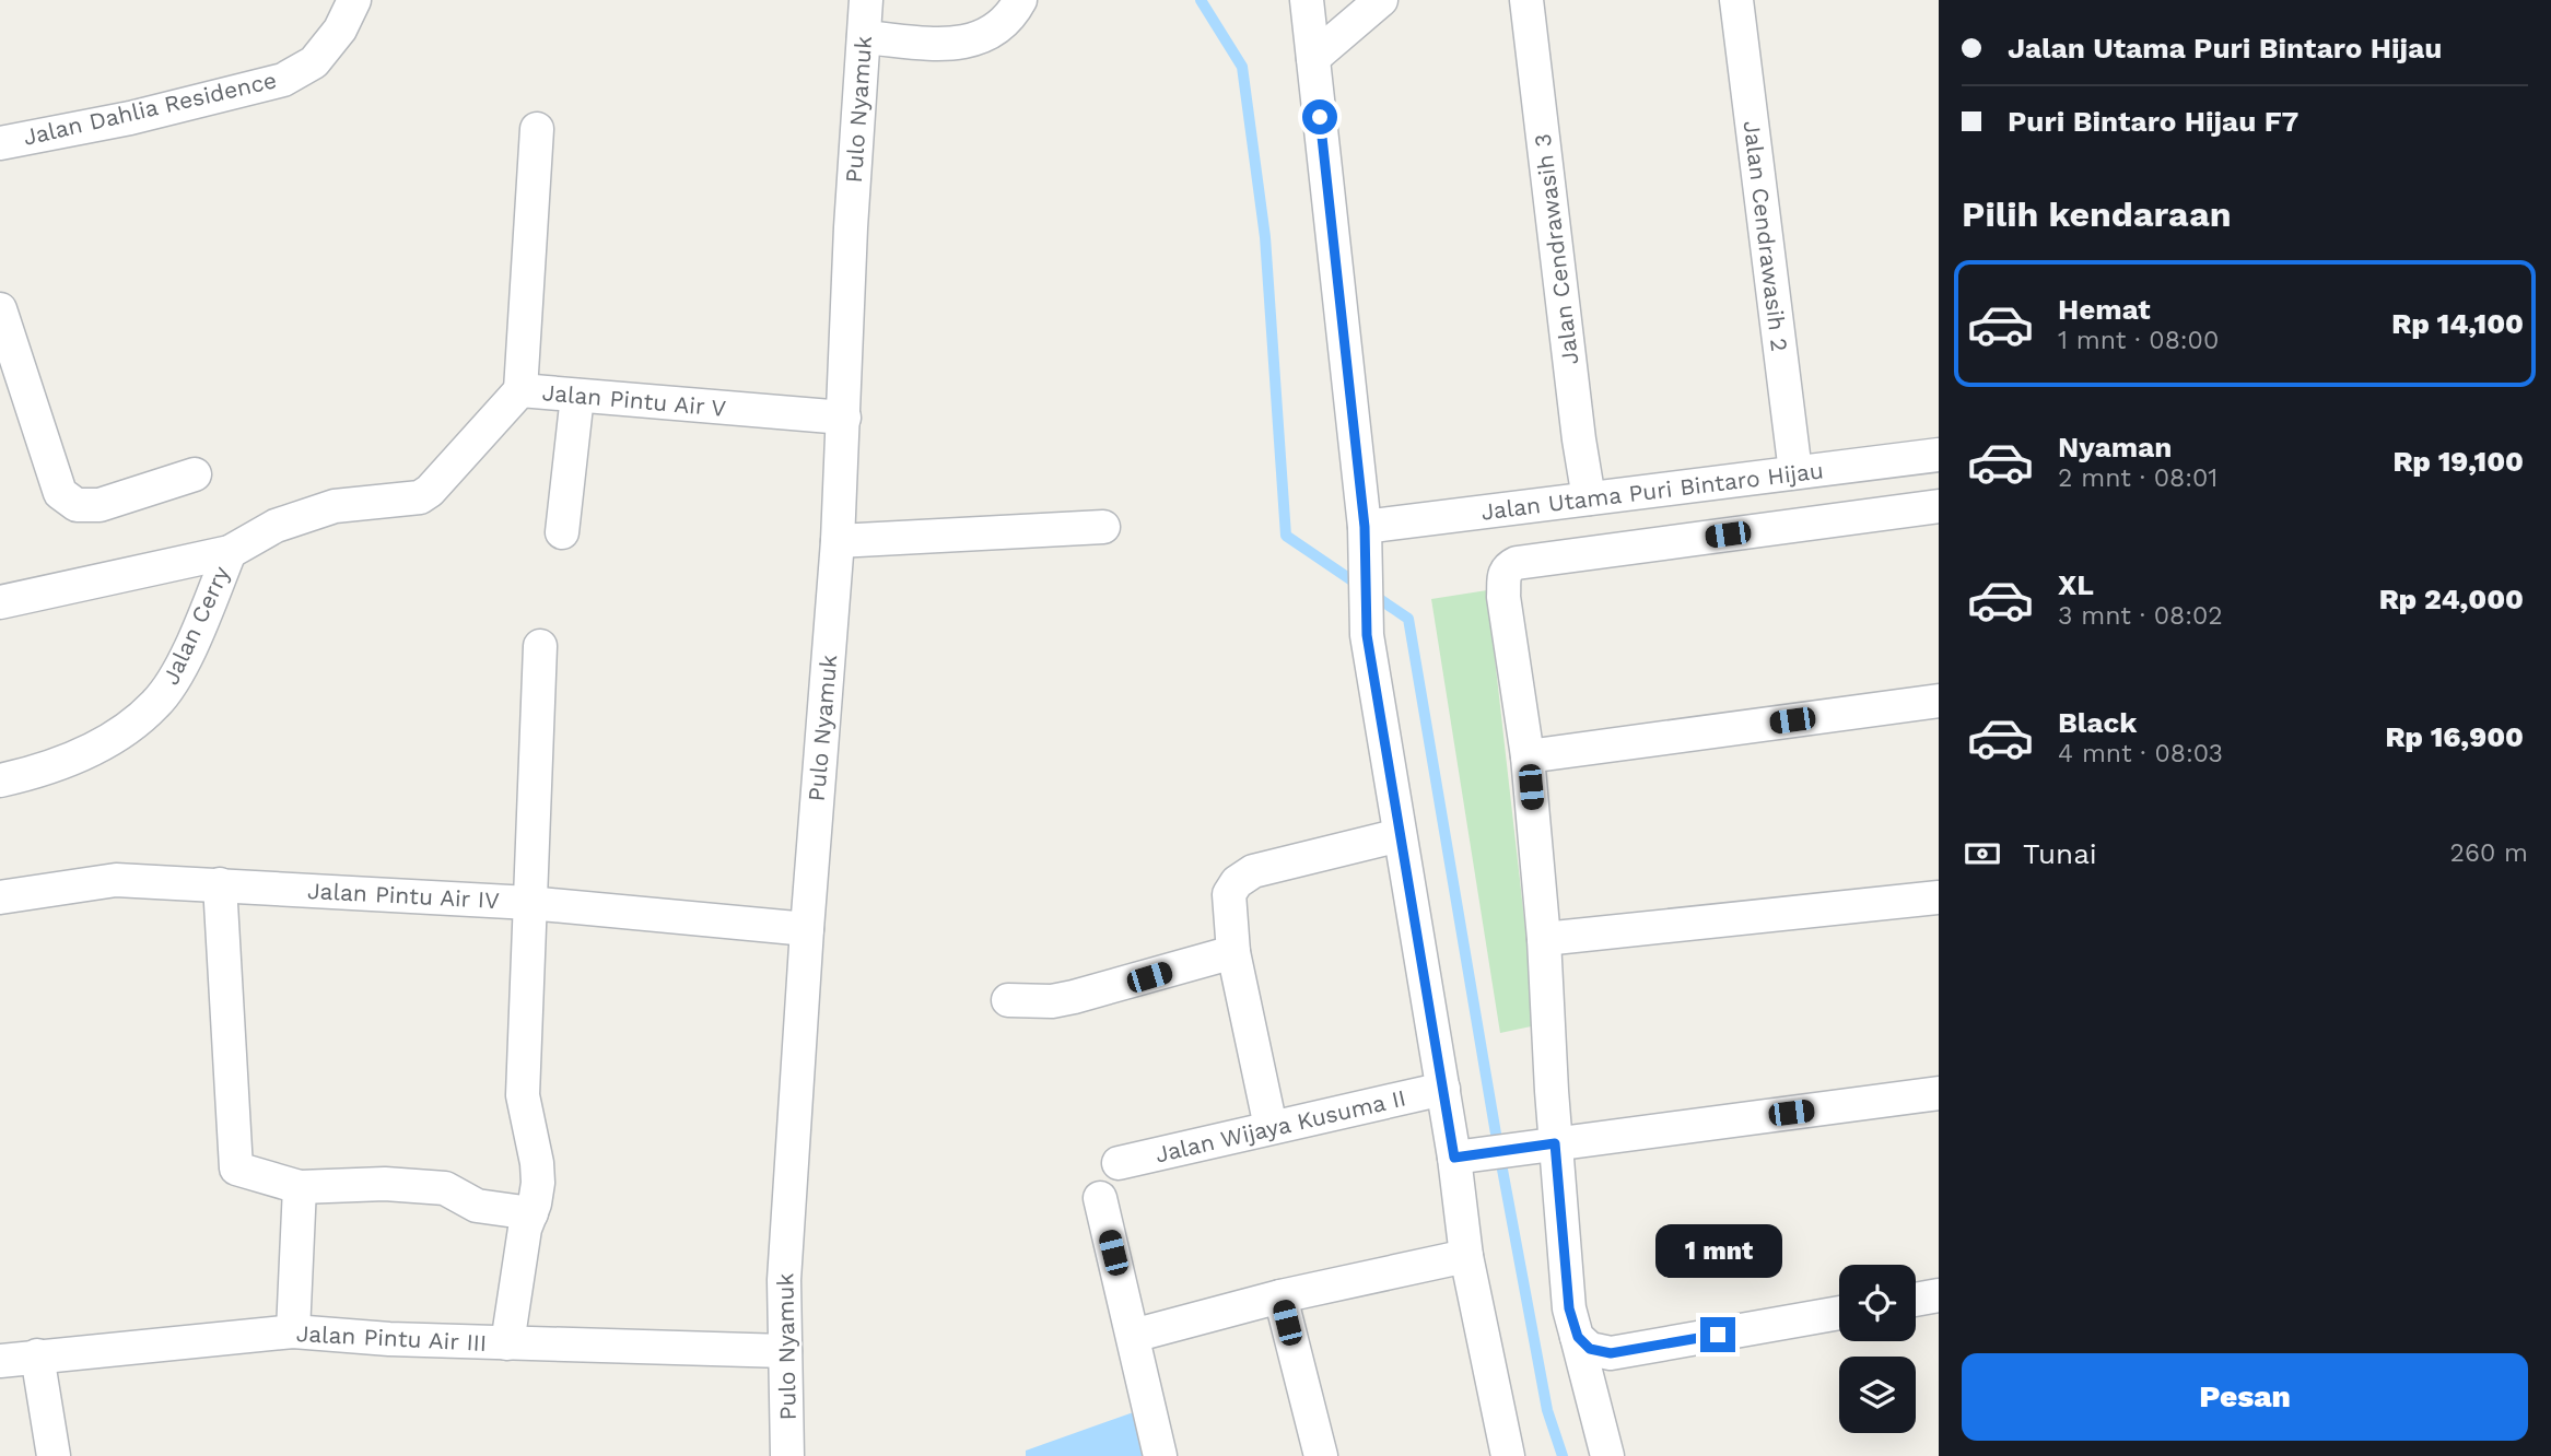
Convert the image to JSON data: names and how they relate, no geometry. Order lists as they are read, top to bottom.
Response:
{
  "streets": {
    "street": [
      "Jalan Dahlia Residence",
      "Pulo Nyamuk",
      "Jalan Cendrawasih 2",
      "Jalan Cendrawasih 3",
      "Jalan Pintu Air V",
      "Jalan Utama Puri Bintaro Hijau",
      "Jalan Cerry",
      "Jalan Pintu Air IV",
      "Jalan Wijaya Kusuma II",
      "Jalan Pintu Air III"
    ]
  },
  "crossings": [
    ["Pulo Nyamuk", "Jalan Pintu Air V"],
    ["Pulo Nyamuk", "Jalan Pintu Air IV"],
    ["Pulo Nyamuk", "Jalan Pintu Air III"],
    ["Jalan Cendrawasih 2", "Jalan Utama Puri Bintaro Hijau"],
    ["Jalan Cendrawasih 3", "Jalan Utama Puri Bintaro Hijau"],
    ["Jalan Pintu Air V", "Jalan Cerry"]
  ],
  "page": {
    "banner": ["Jalan Utama Puri Bintaro Hijau", "Puri Bintaro Hijau F7"],
    "heading": "Pilih kendaraan",
    "list": [
      {
        "name": "Hemat",
        "note": "1 mnt · 08:00",
        "value": "Rp 14,100"
      },
      {
        "name": "Nyaman",
        "note": "2 mnt · 08:01",
        "value": "Rp 19,100"
      },
      {
        "name": "XL",
        "note": "3 mnt · 08:02",
        "value": "Rp 24,000"
      },
      {
        "name": "Black",
        "note": "4 mnt · 08:03",
        "value": "Rp 16,900"
      }
    ],
    "pay": ["Tunai", "260 m"],
    "bubble": "1 mnt",
    "buttons": "Pesan"
  }
}
